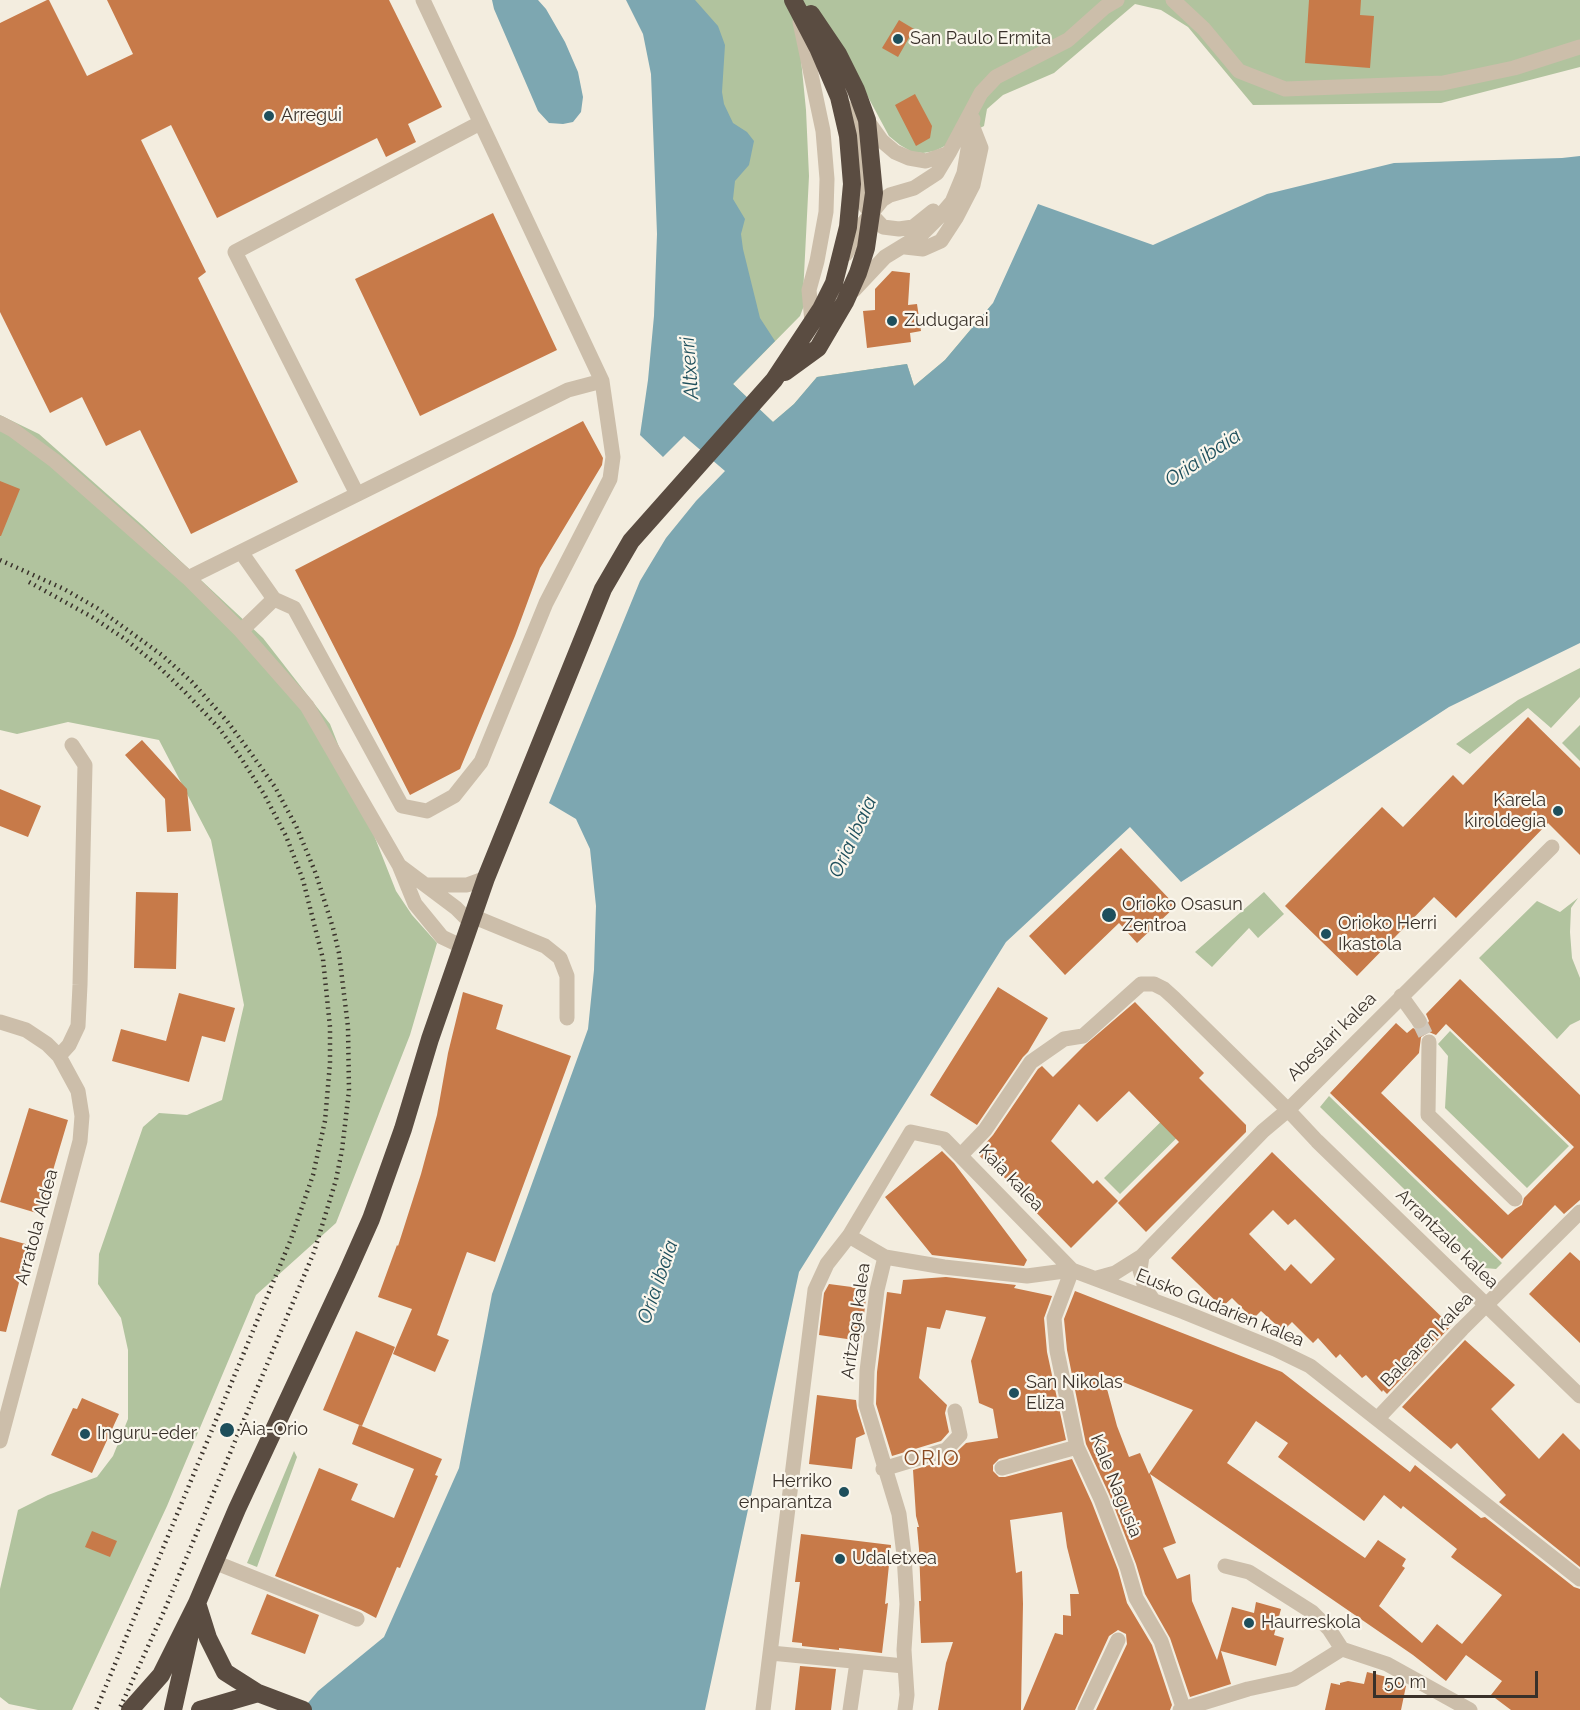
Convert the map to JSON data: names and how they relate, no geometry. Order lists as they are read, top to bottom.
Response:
{
  "streets": {
    "street": [
      "Abeslari kalea",
      "Kaia kalea",
      "Arratola Aldea",
      "Arrantzale kalea",
      "Eusko Gudarien kalea",
      "Aritzaga kalea",
      "Balearen kalea",
      "Kale Nagusia"
    ]
  },
  "crossings": [
    ["Abeslari kalea", "Arrantzale kalea"],
    ["Abeslari kalea", "Eusko Gudarien kalea"],
    ["Kaia kalea", "Arrantzale kalea"],
    ["Kaia kalea", "Eusko Gudarien kalea"],
    ["Kaia kalea", "Kale Nagusia"],
    ["Arrantzale kalea", "Balearen kalea"],
    ["Eusko Gudarien kalea", "Aritzaga kalea"],
    ["Eusko Gudarien kalea", "Balearen kalea"],
    ["Eusko Gudarien kalea", "Kale Nagusia"]
  ],
  "districts": ["ORIO"],
  "water": ["Altxerri", "Oria ibaia"],
  "places": [
    "San Paulo Ermita",
    "Arregui",
    "Zudugarai",
    "Karela kiroldegia",
    "Orioko Osasun Zentroa",
    "Orioko Herri Ikastola",
    "San Nikolas Eliza",
    "Aia-Orio",
    "Inguru-eder",
    "Herriko enparantza",
    "Udaletxea",
    "Haurreskola"
  ],
  "scale_bar": "50 m"
}
